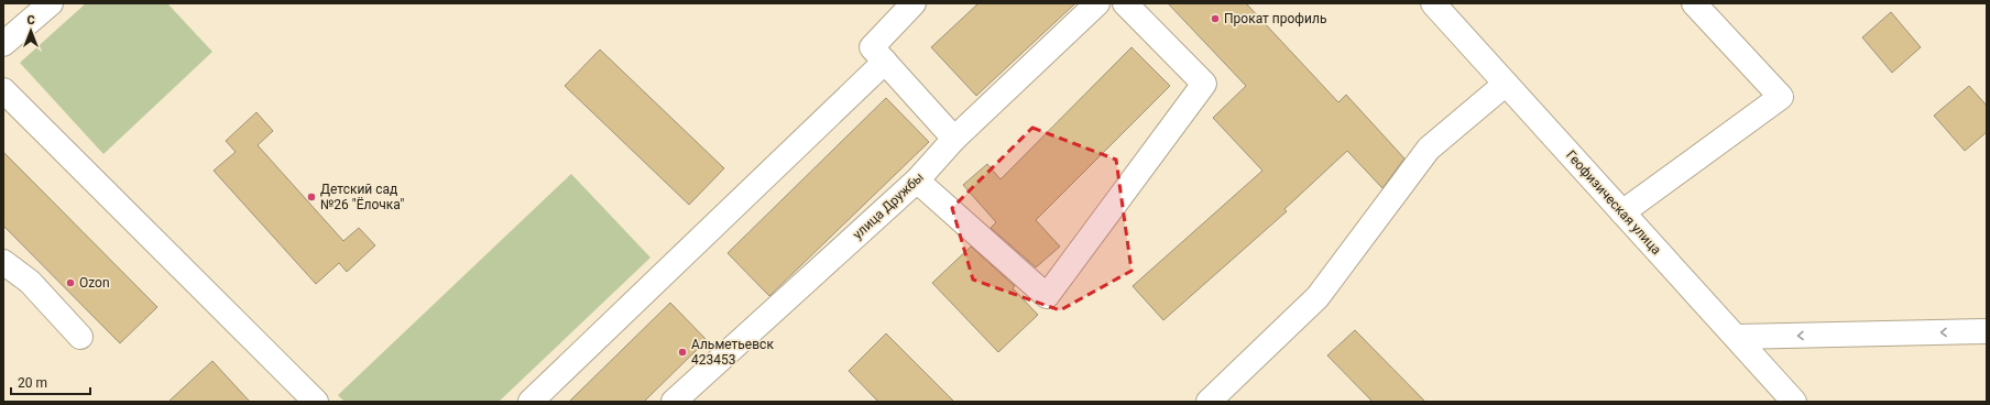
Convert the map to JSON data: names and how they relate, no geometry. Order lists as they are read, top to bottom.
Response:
{
  "streets": {
    "street": ["Геофизическая улица", "улица Дружбы"]
  },
  "places": [
    "Прокат профиль",
    "Детский сад №26 \"Ёлочка\"",
    "Ozon",
    "Альметьевск 423453"
  ],
  "scale_bar": "20 m",
  "north": "top"
}
